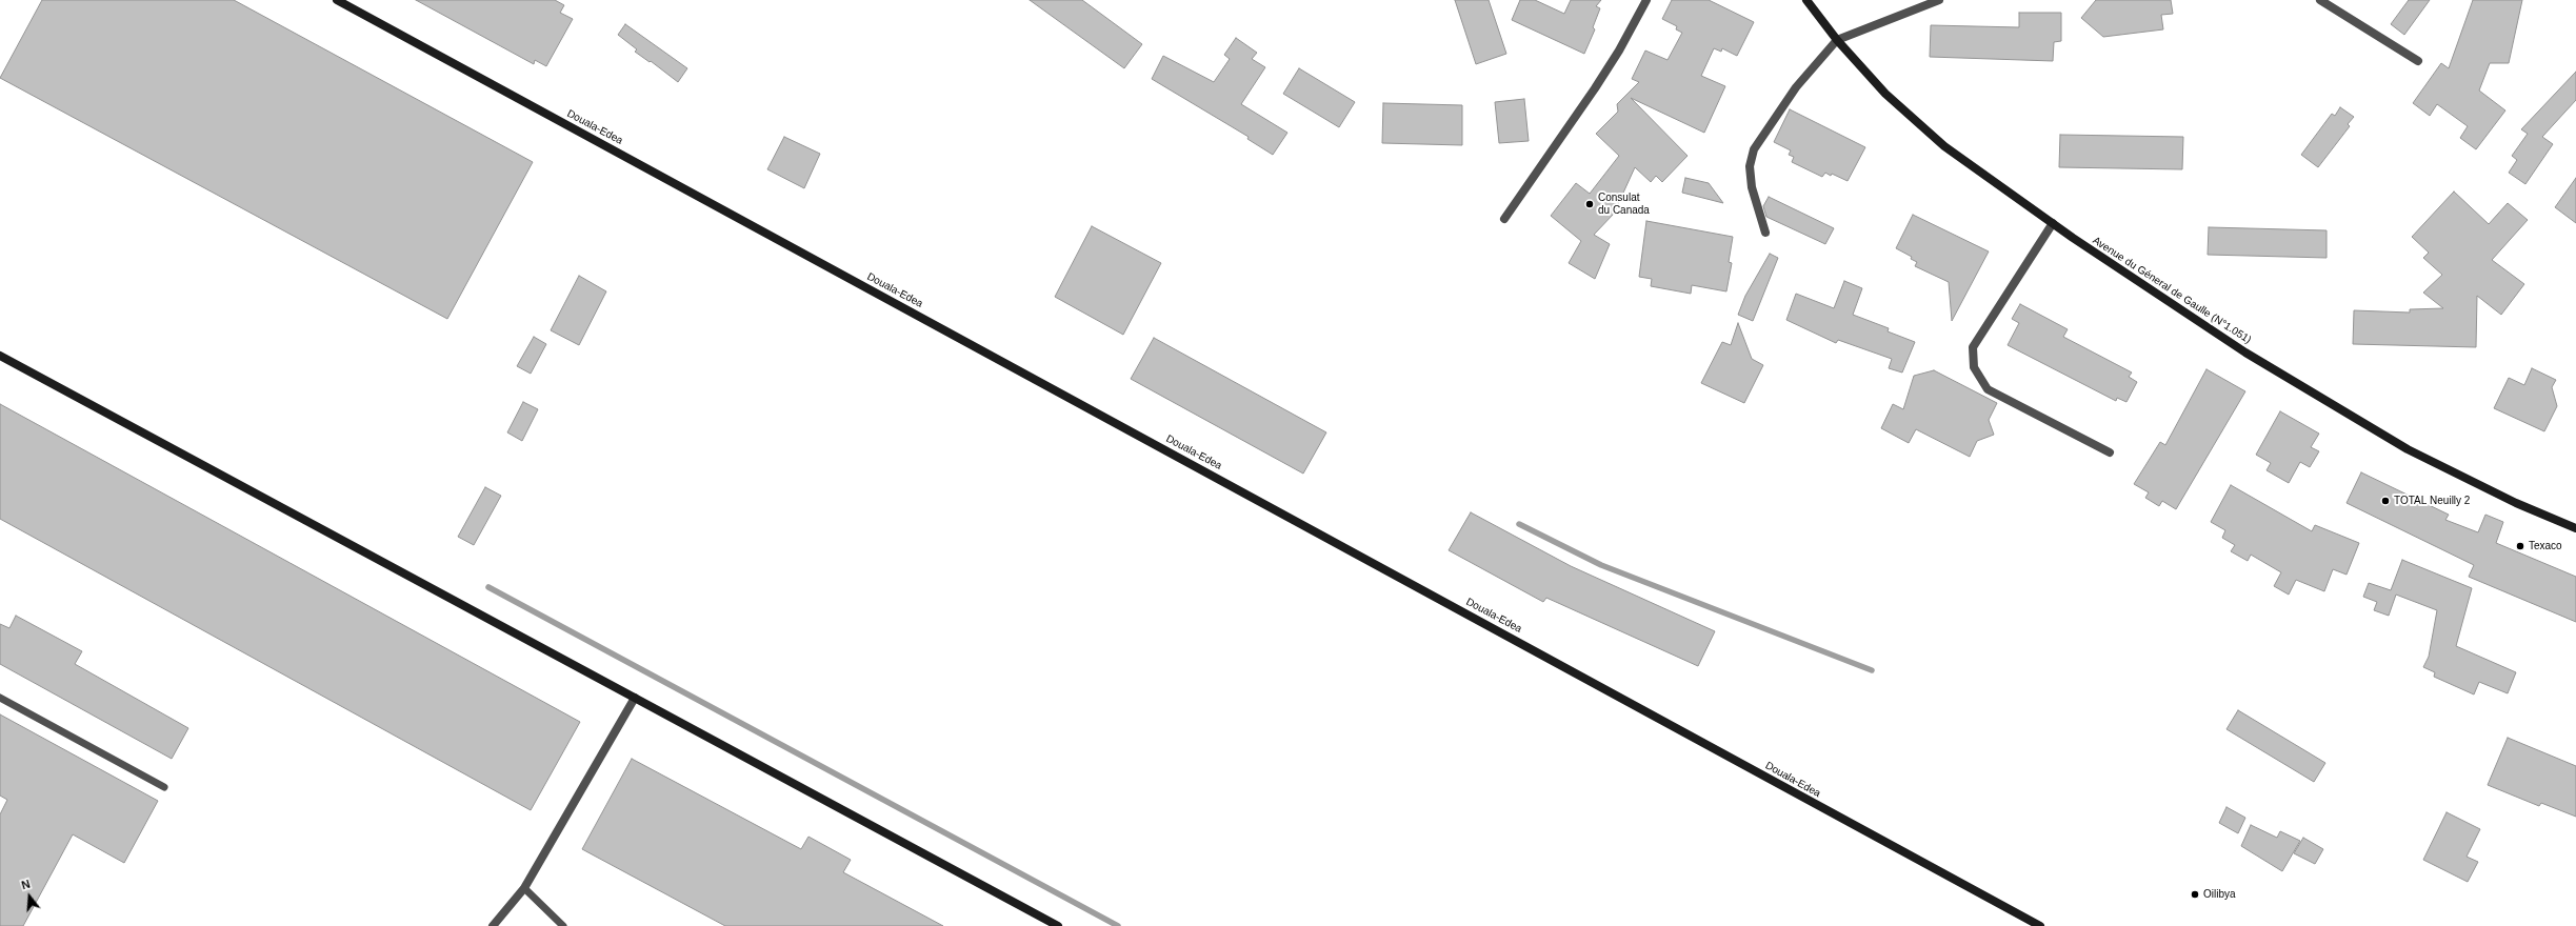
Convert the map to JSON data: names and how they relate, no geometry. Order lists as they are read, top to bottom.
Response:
{
  "streets": {
    "main road": ["Douala-Edea", "Avenue du Géneral de Gaulle (N°1.051)"]
  },
  "places": [
    "Consulat du Canada",
    "TOTAL Neuilly 2",
    "Texaco",
    "Oilibya"
  ],
  "north": "top"
}
